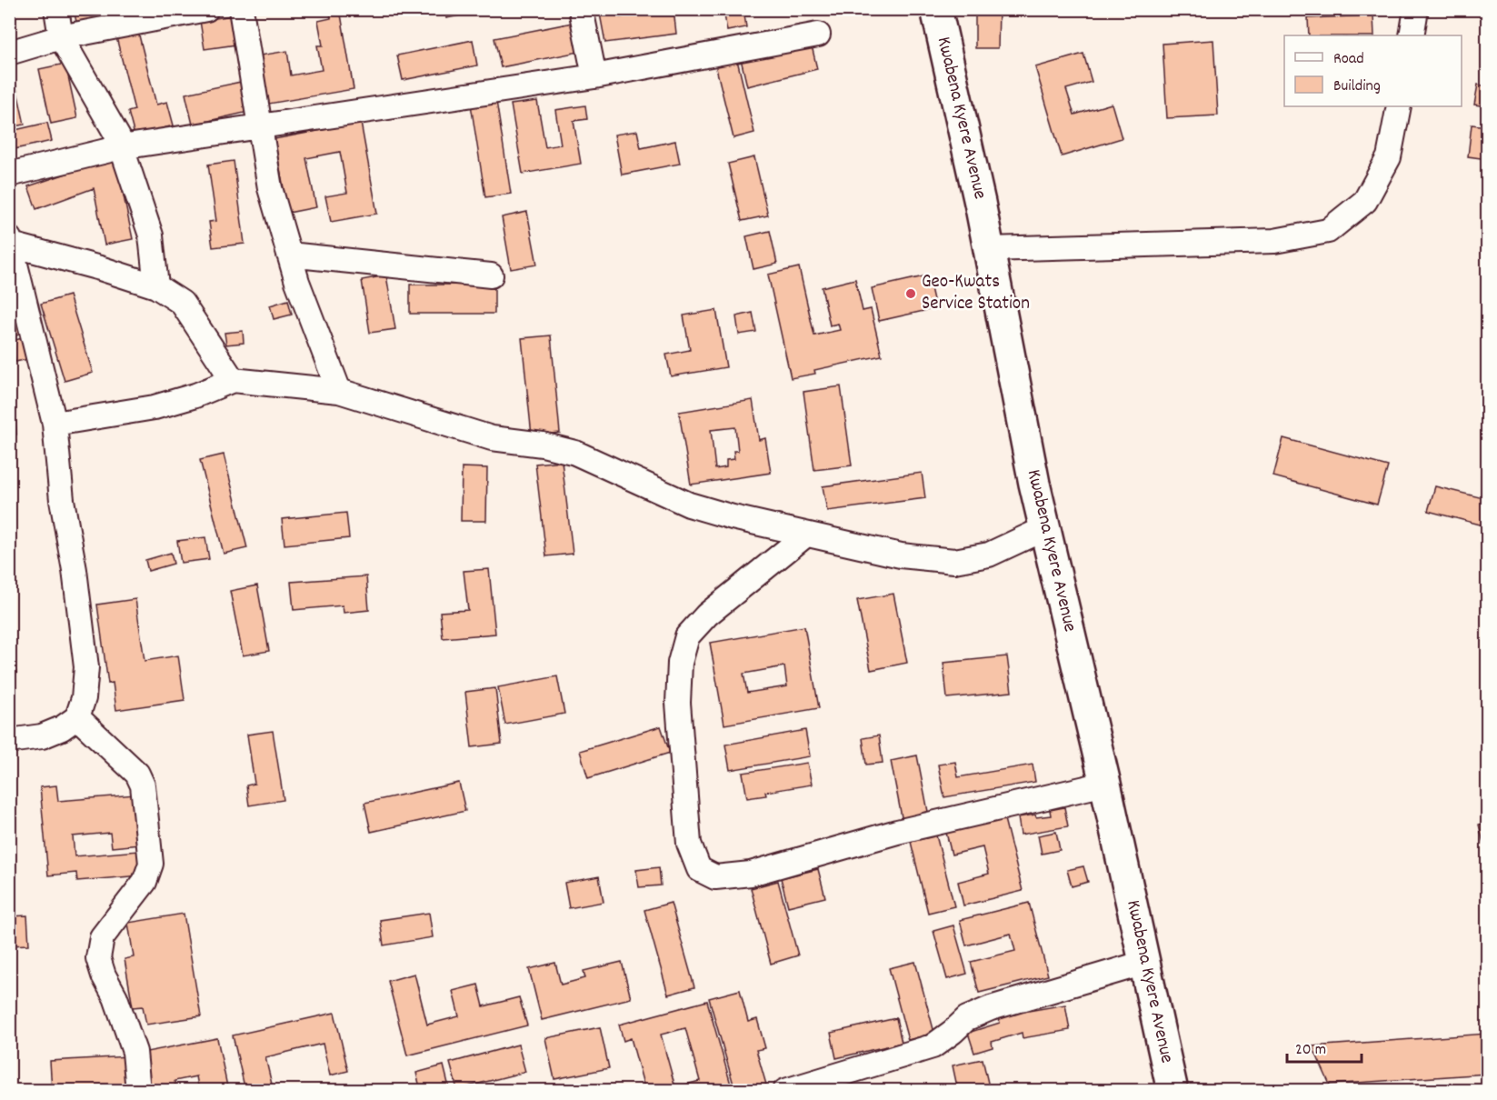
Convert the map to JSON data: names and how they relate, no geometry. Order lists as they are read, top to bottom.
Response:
{
  "streets": {
    "main road": ["Kwabena Kyere Avenue"]
  },
  "places": ["Geo-Kwats Service Station"],
  "legend": ["Road", "Building"],
  "scale_bar": "20 m"
}
